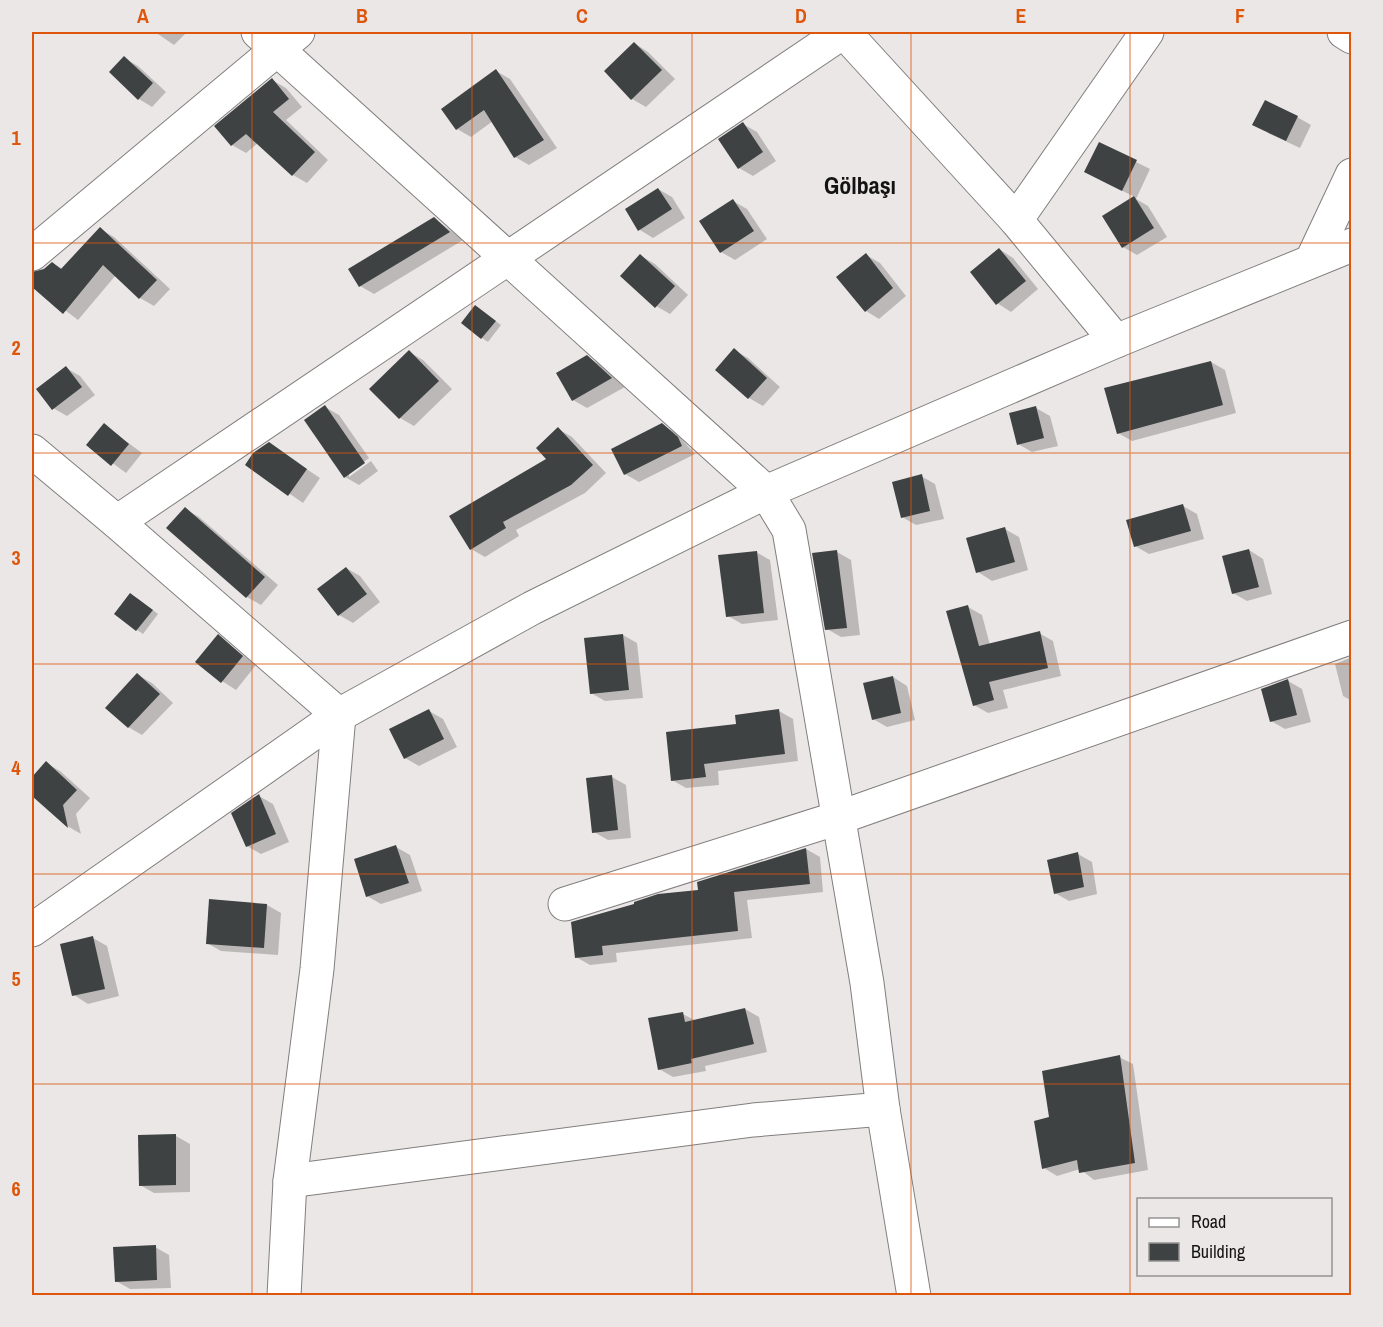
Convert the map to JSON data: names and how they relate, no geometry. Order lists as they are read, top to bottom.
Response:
{
  "districts": ["Gölbaşı"],
  "legend": ["Road", "Building"],
  "grid": {
    "columns": [
      "A",
      "B",
      "C",
      "D",
      "E",
      "F"
    ],
    "rows": [
      "1",
      "2",
      "3",
      "4",
      "5",
      "6"
    ]
  }
}
